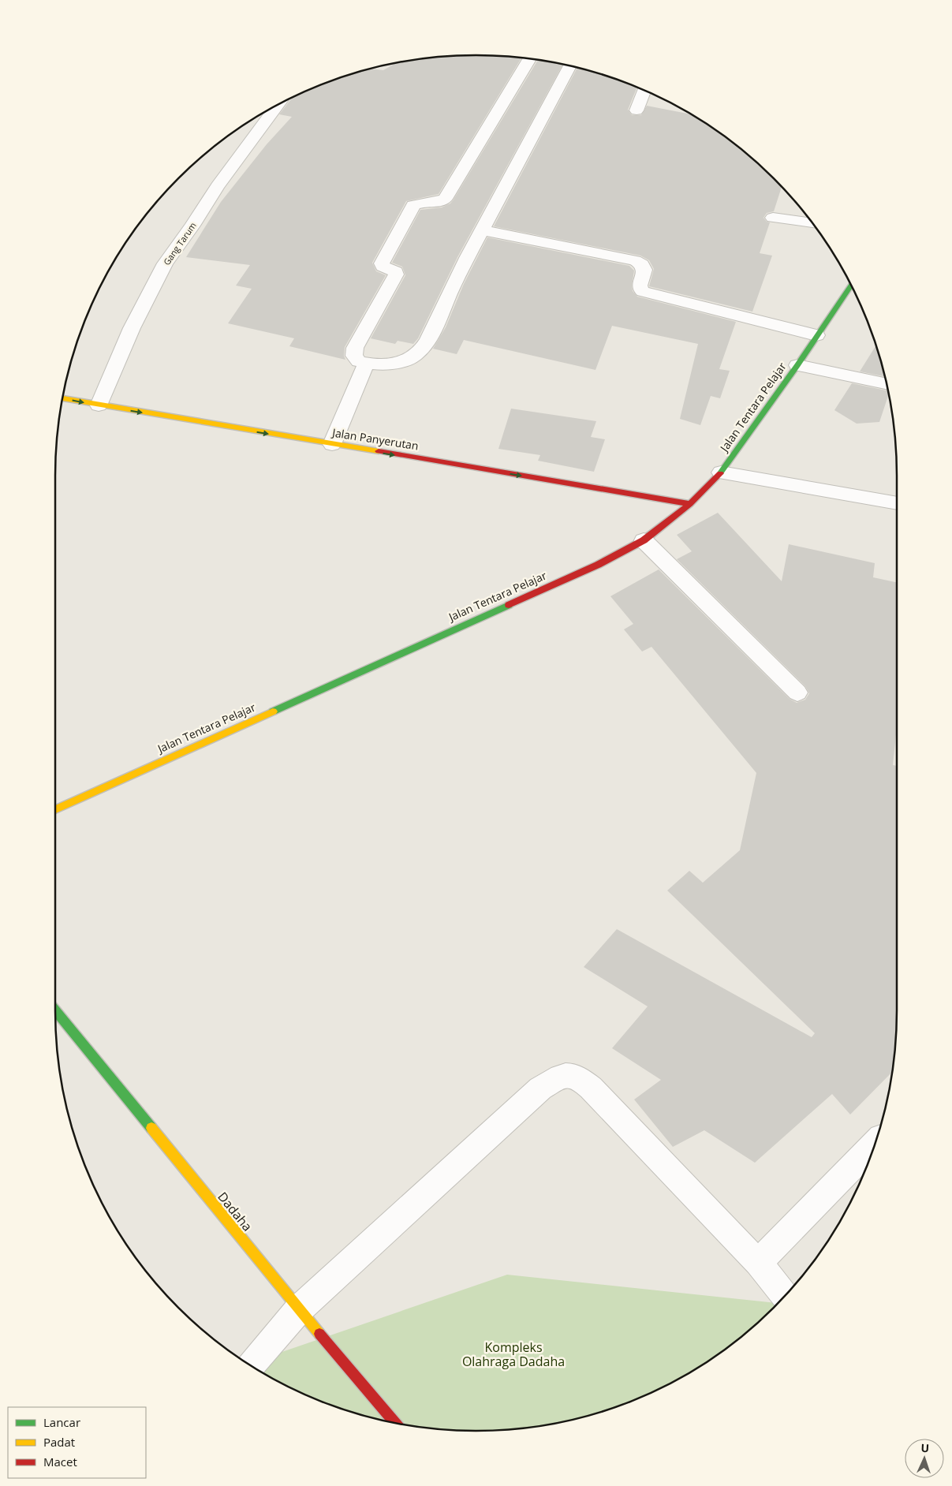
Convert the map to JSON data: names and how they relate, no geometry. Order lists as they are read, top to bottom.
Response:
{
  "streets": {
    "main road": ["Jalan Tentara Pelajar", "Jalan Panyerutan", "Dadaha"],
    "street": ["Gang Tarum"]
  },
  "crossings": [
    ["Gang Tarum", "Jalan Panyerutan"],
    ["Jalan Tentara Pelajar", "Jalan Panyerutan"]
  ],
  "one_way": ["Jalan Panyerutan"],
  "parks": ["Kompleks Olahraga Dadaha"],
  "legend": ["Lancar", "Padat", "Macet"],
  "north": "top"
}
